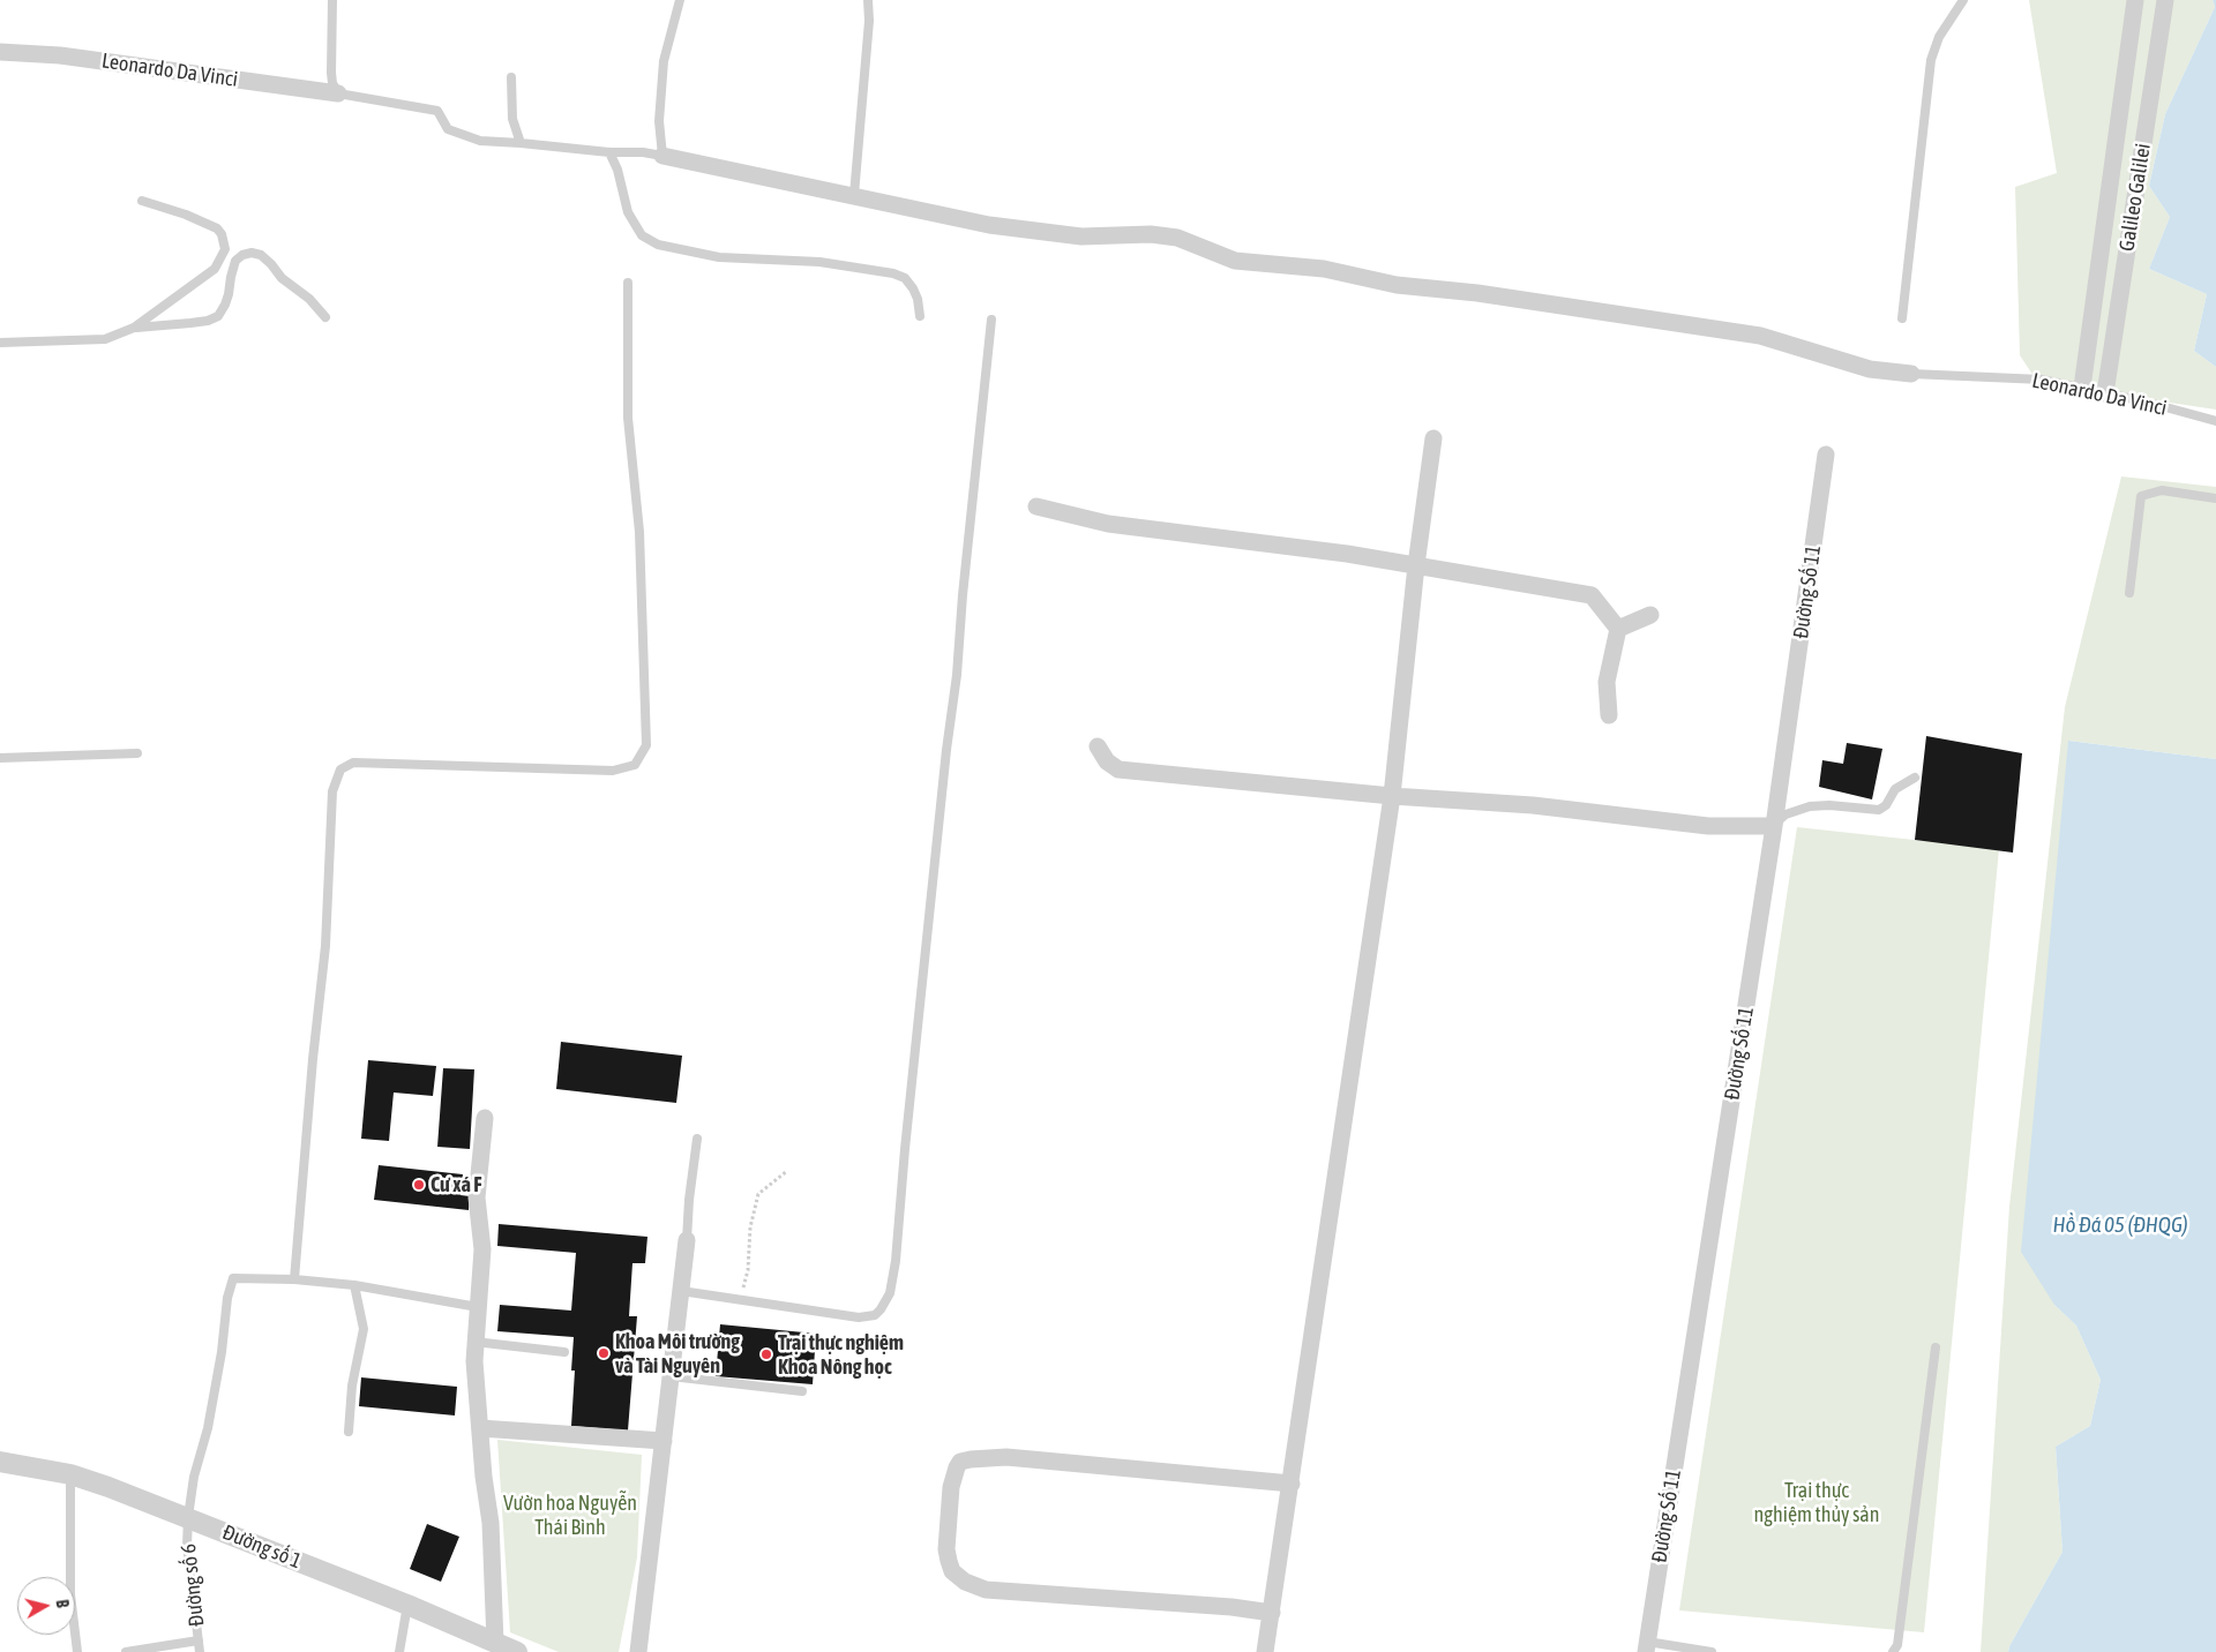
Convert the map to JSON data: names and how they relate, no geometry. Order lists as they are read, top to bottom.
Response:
{
  "streets": {
    "street": [
      "Leonardo Da Vinci",
      "Galileo Galilei",
      "Đường Số 11",
      "Đường số 1"
    ],
    "lane": ["Đường số 6"]
  },
  "crossings": [
    ["Leonardo Da Vinci", "Galileo Galilei"],
    ["Đường số 1", "Đường số 6"]
  ],
  "water": ["Hồ Đá 05 (ĐHQG)"],
  "parks": ["Trại thực nghiệm thủy sản", "Vườn hoa Nguyễn Thái Bình"],
  "places": ["Cư xá F", "Khoa Môi trường và Tài Nguyên", "Trại thực nghiệm Khoa Nông học"],
  "north": "right"
}
